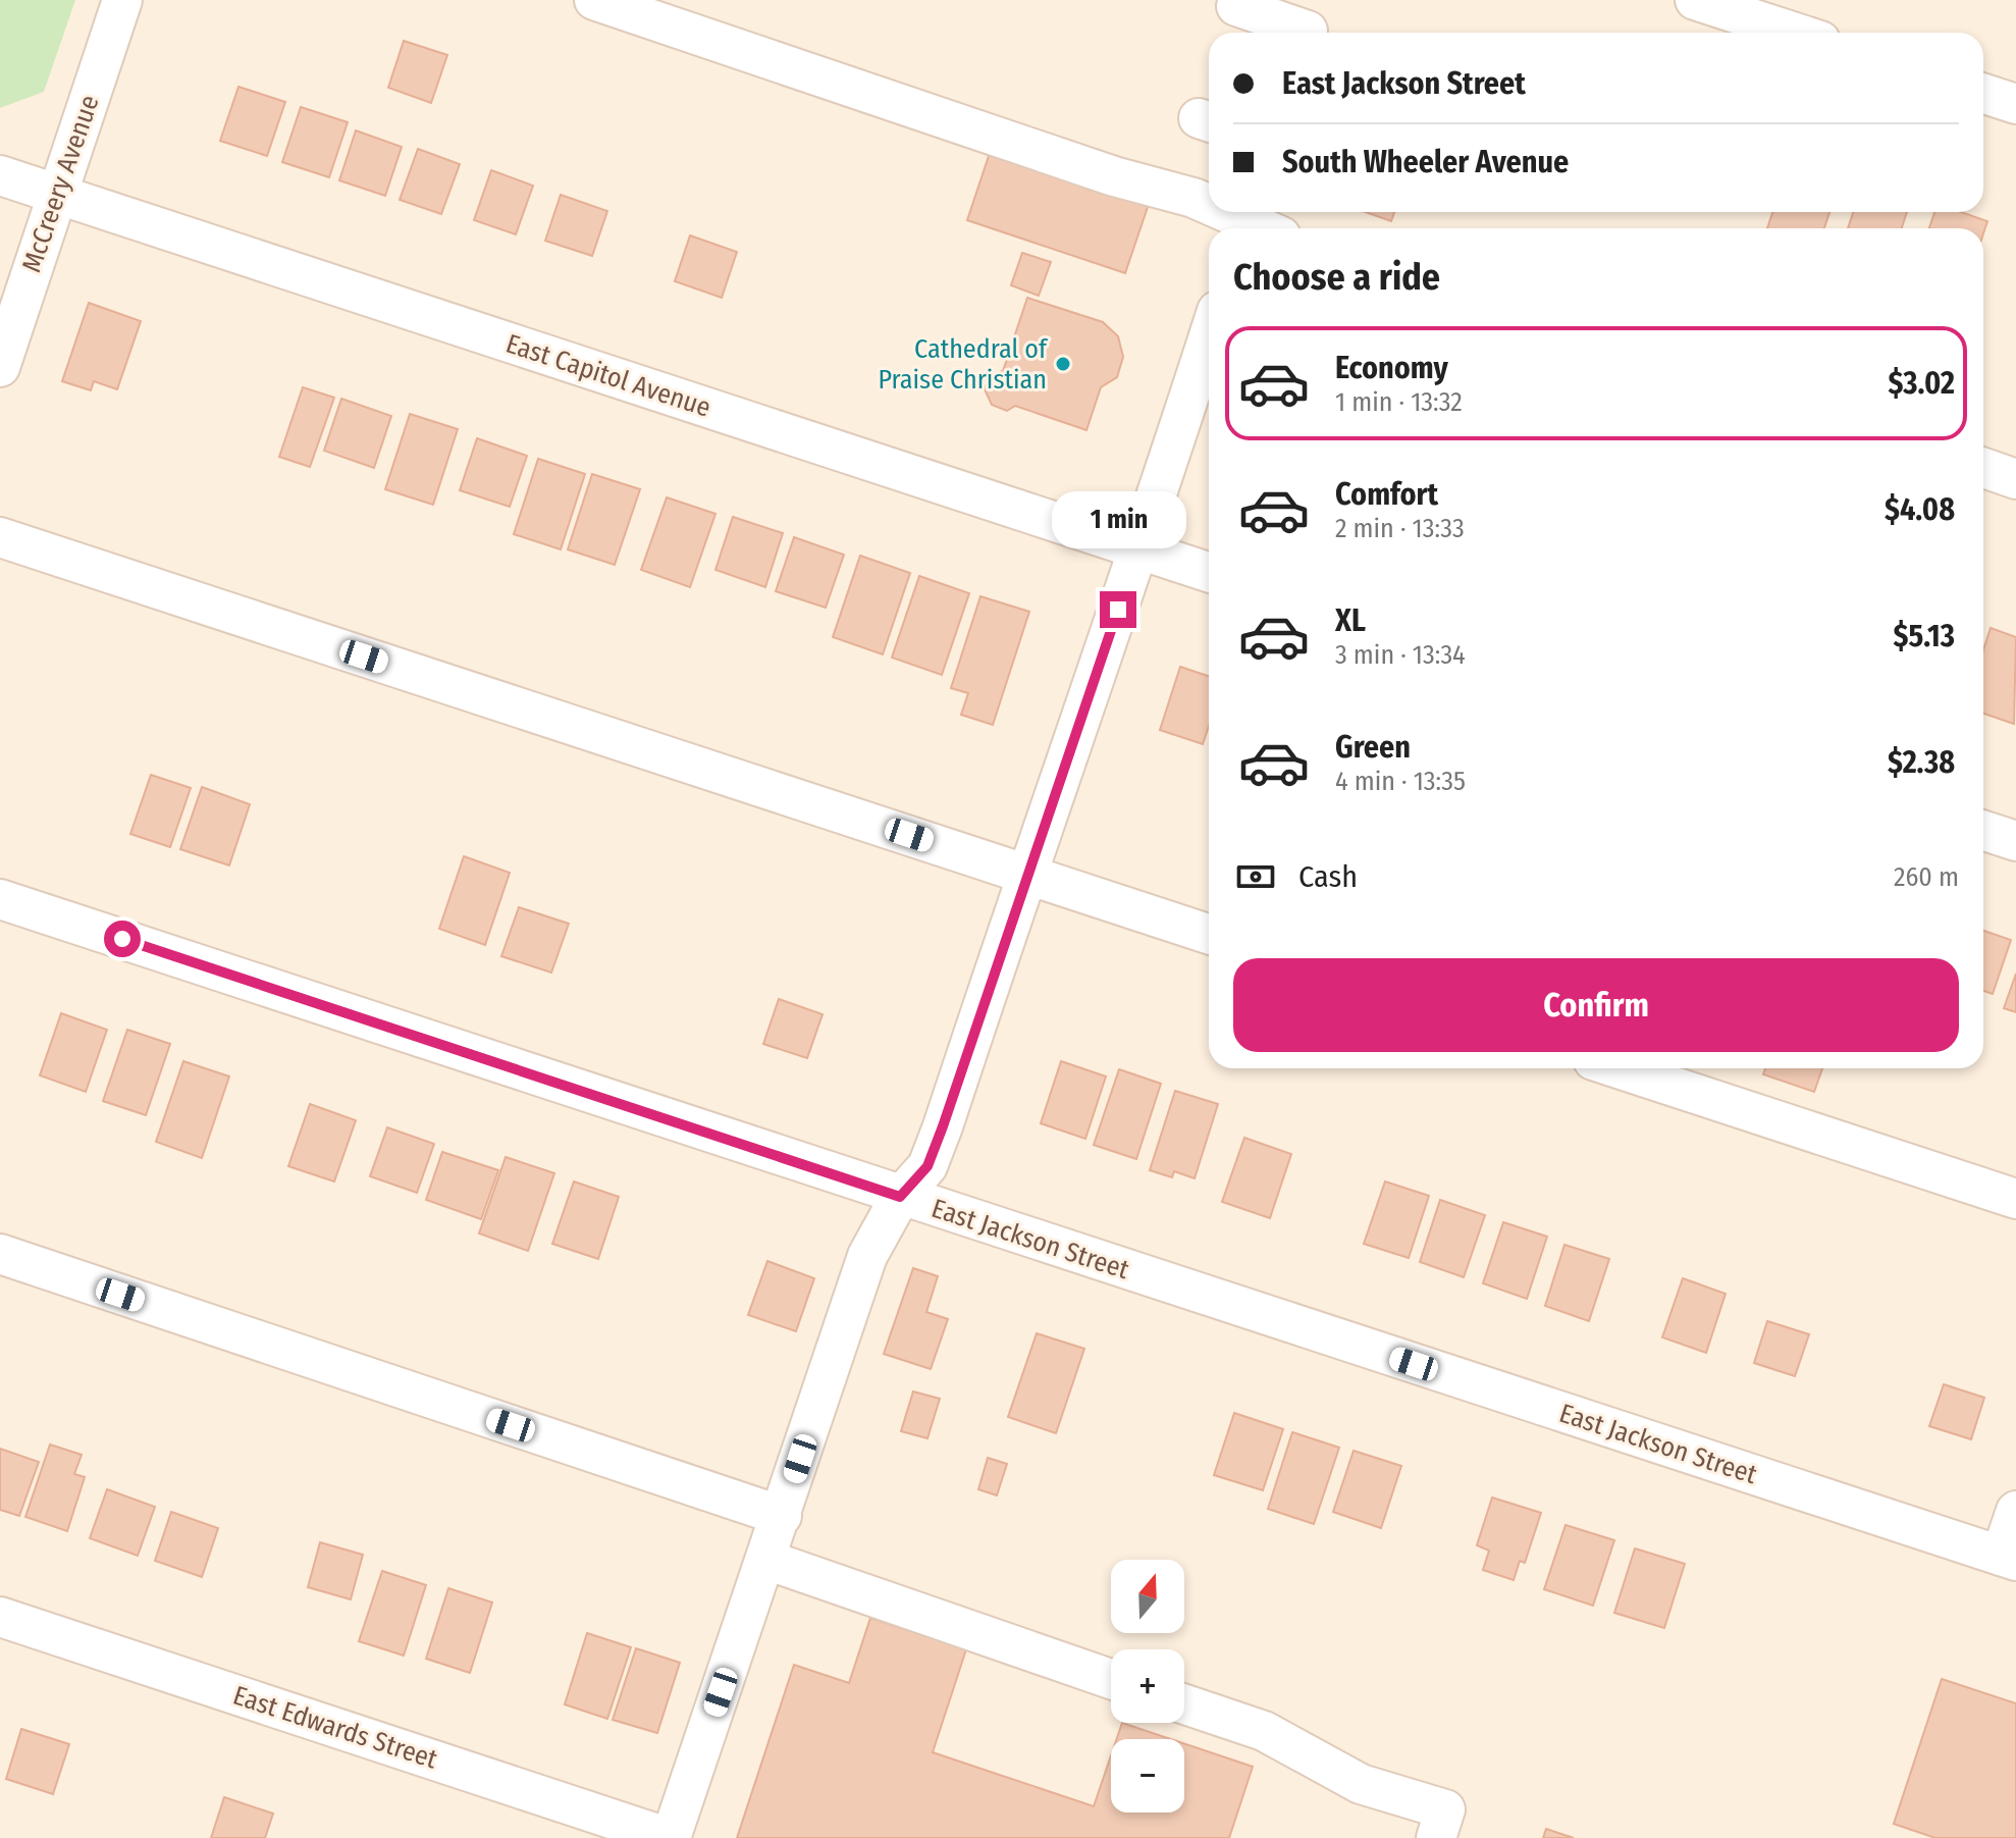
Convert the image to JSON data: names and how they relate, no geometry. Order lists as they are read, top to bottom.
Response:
{
  "streets": {
    "street": [
      "McCreery Avenue",
      "East Capitol Avenue",
      "East Jackson Street",
      "East Edwards Street"
    ]
  },
  "crossings": [
    ["McCreery Avenue", "East Capitol Avenue"]
  ],
  "places": ["Cathedral of Praise Christian"],
  "north": "top",
  "page": {
    "banner": ["East Jackson Street", "South Wheeler Avenue"],
    "heading": "Choose a ride",
    "list": [
      {
        "name": "Economy",
        "note": "1 min · 13:32",
        "value": "$3.02"
      },
      {
        "name": "Comfort",
        "note": "2 min · 13:33",
        "value": "$4.08"
      },
      {
        "name": "XL",
        "note": "3 min · 13:34",
        "value": "$5.13"
      },
      {
        "name": "Green",
        "note": "4 min · 13:35",
        "value": "$2.38"
      }
    ],
    "bubble": "1 min",
    "pay": ["Cash", "260 m"],
    "buttons": "Confirm",
    "map_buttons": ["+", "−"]
  }
}
